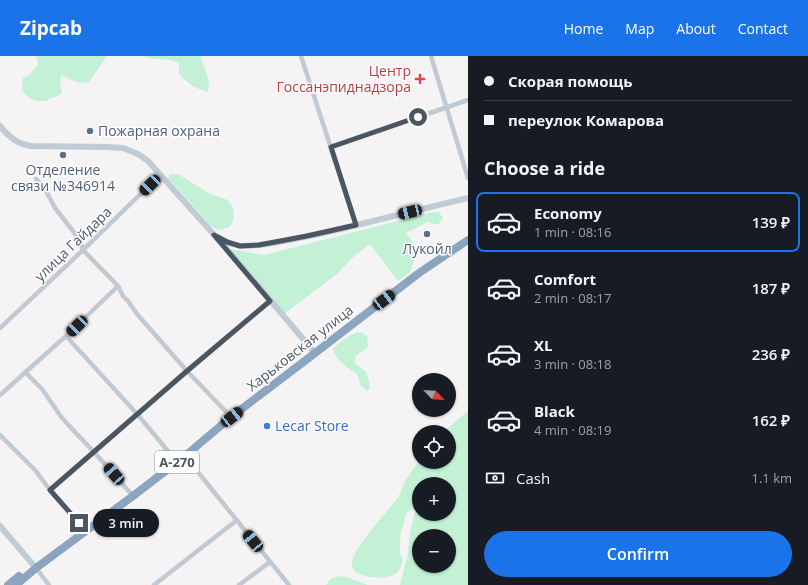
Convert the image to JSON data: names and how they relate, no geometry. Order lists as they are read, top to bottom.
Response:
{
  "streets": {
    "highway": ["Харьковская улица", "А-270"],
    "street": ["улица Гайдара"]
  },
  "places": {
    "health": ["Центр Госсанэпиднадзора"],
    "other": [
      "Пожарная охрана",
      "Отделение связи №346914",
      "Лукойл",
      "Lecar Store"
    ]
  },
  "north": "bottom right",
  "page": {
    "header": "Zipcab",
    "nav": [
      "Home",
      "Map",
      "About",
      "Contact"
    ],
    "banner": ["Скорая помощь", "переулок Комарова"],
    "heading": "Choose a ride",
    "list": [
      {
        "name": "Economy",
        "note": "1 min · 08:16",
        "value": "139 ₽"
      },
      {
        "name": "Comfort",
        "note": "2 min · 08:17",
        "value": "187 ₽"
      },
      {
        "name": "XL",
        "note": "3 min · 08:18",
        "value": "236 ₽"
      },
      {
        "name": "Black",
        "note": "4 min · 08:19",
        "value": "162 ₽"
      }
    ],
    "map_buttons": ["+", "−"],
    "pay": ["Cash", "1.1 km"],
    "bubble": "3 min",
    "buttons": "Confirm"
  }
}
